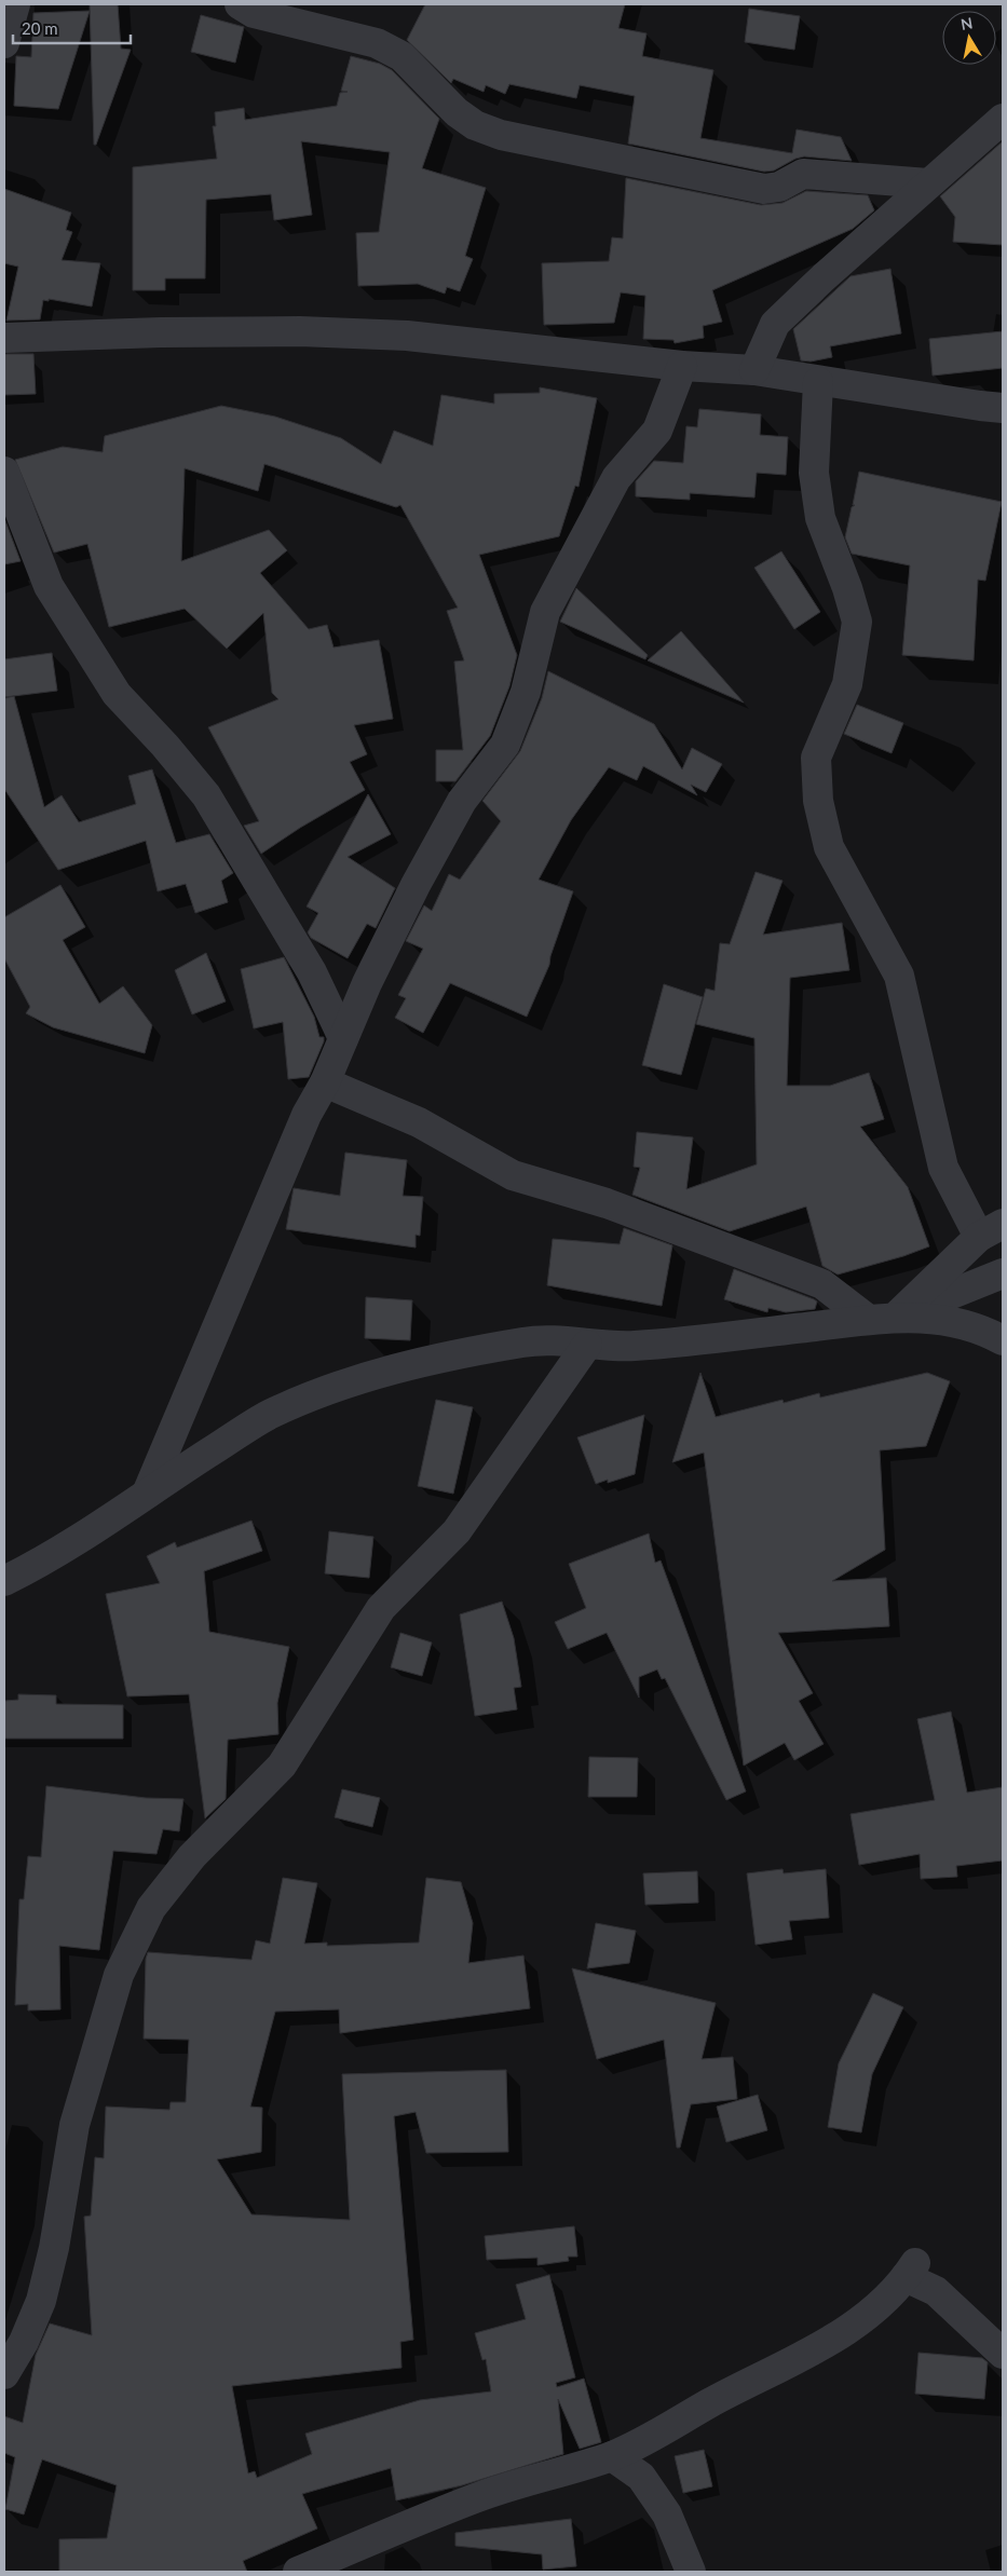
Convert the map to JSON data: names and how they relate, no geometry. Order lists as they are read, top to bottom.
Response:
{
  "scale_bar": "20 m",
  "north": "top"
}
